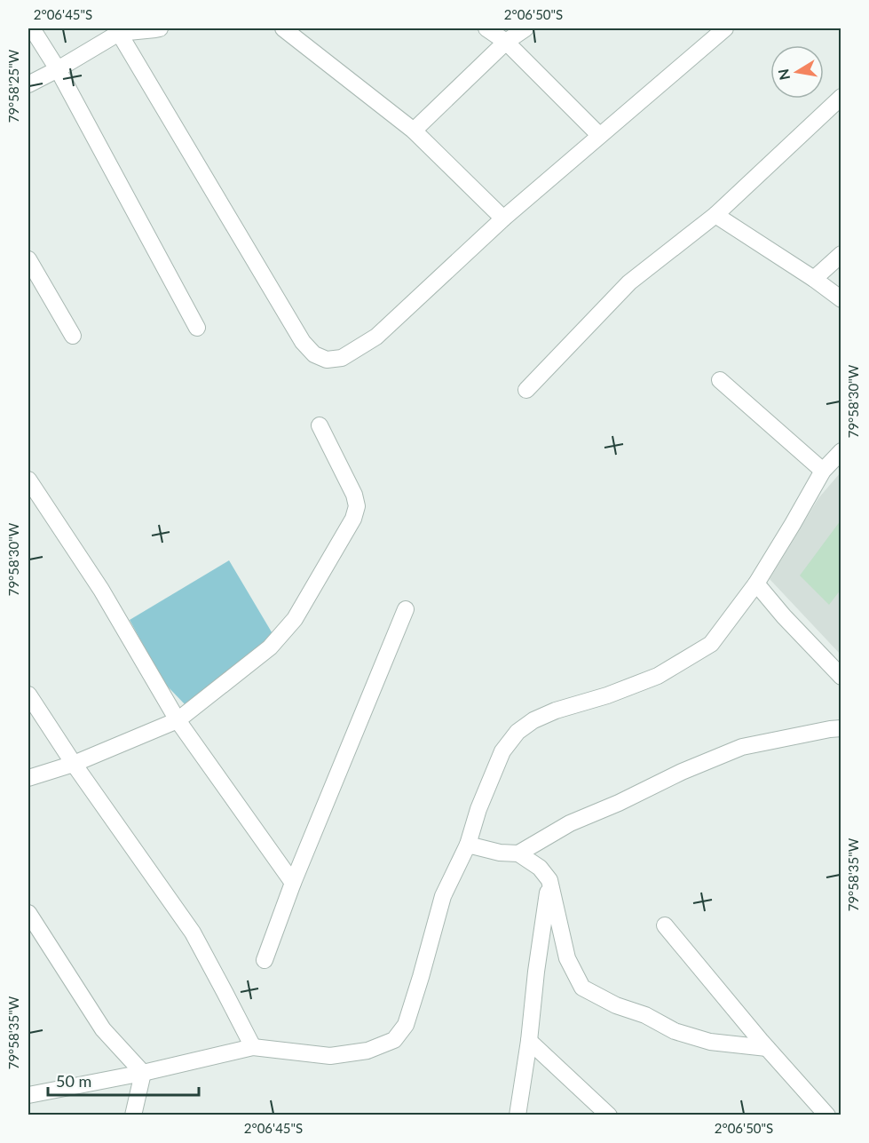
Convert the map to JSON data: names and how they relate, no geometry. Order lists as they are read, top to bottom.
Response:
{
  "scale_bar": "50 m",
  "north": "left",
  "coordinates": [
    "2°06'45\"S",
    "2°06'50\"S",
    "79°58'25\"W",
    "79°58'30\"W",
    "79°58'35\"W"
  ]
}
